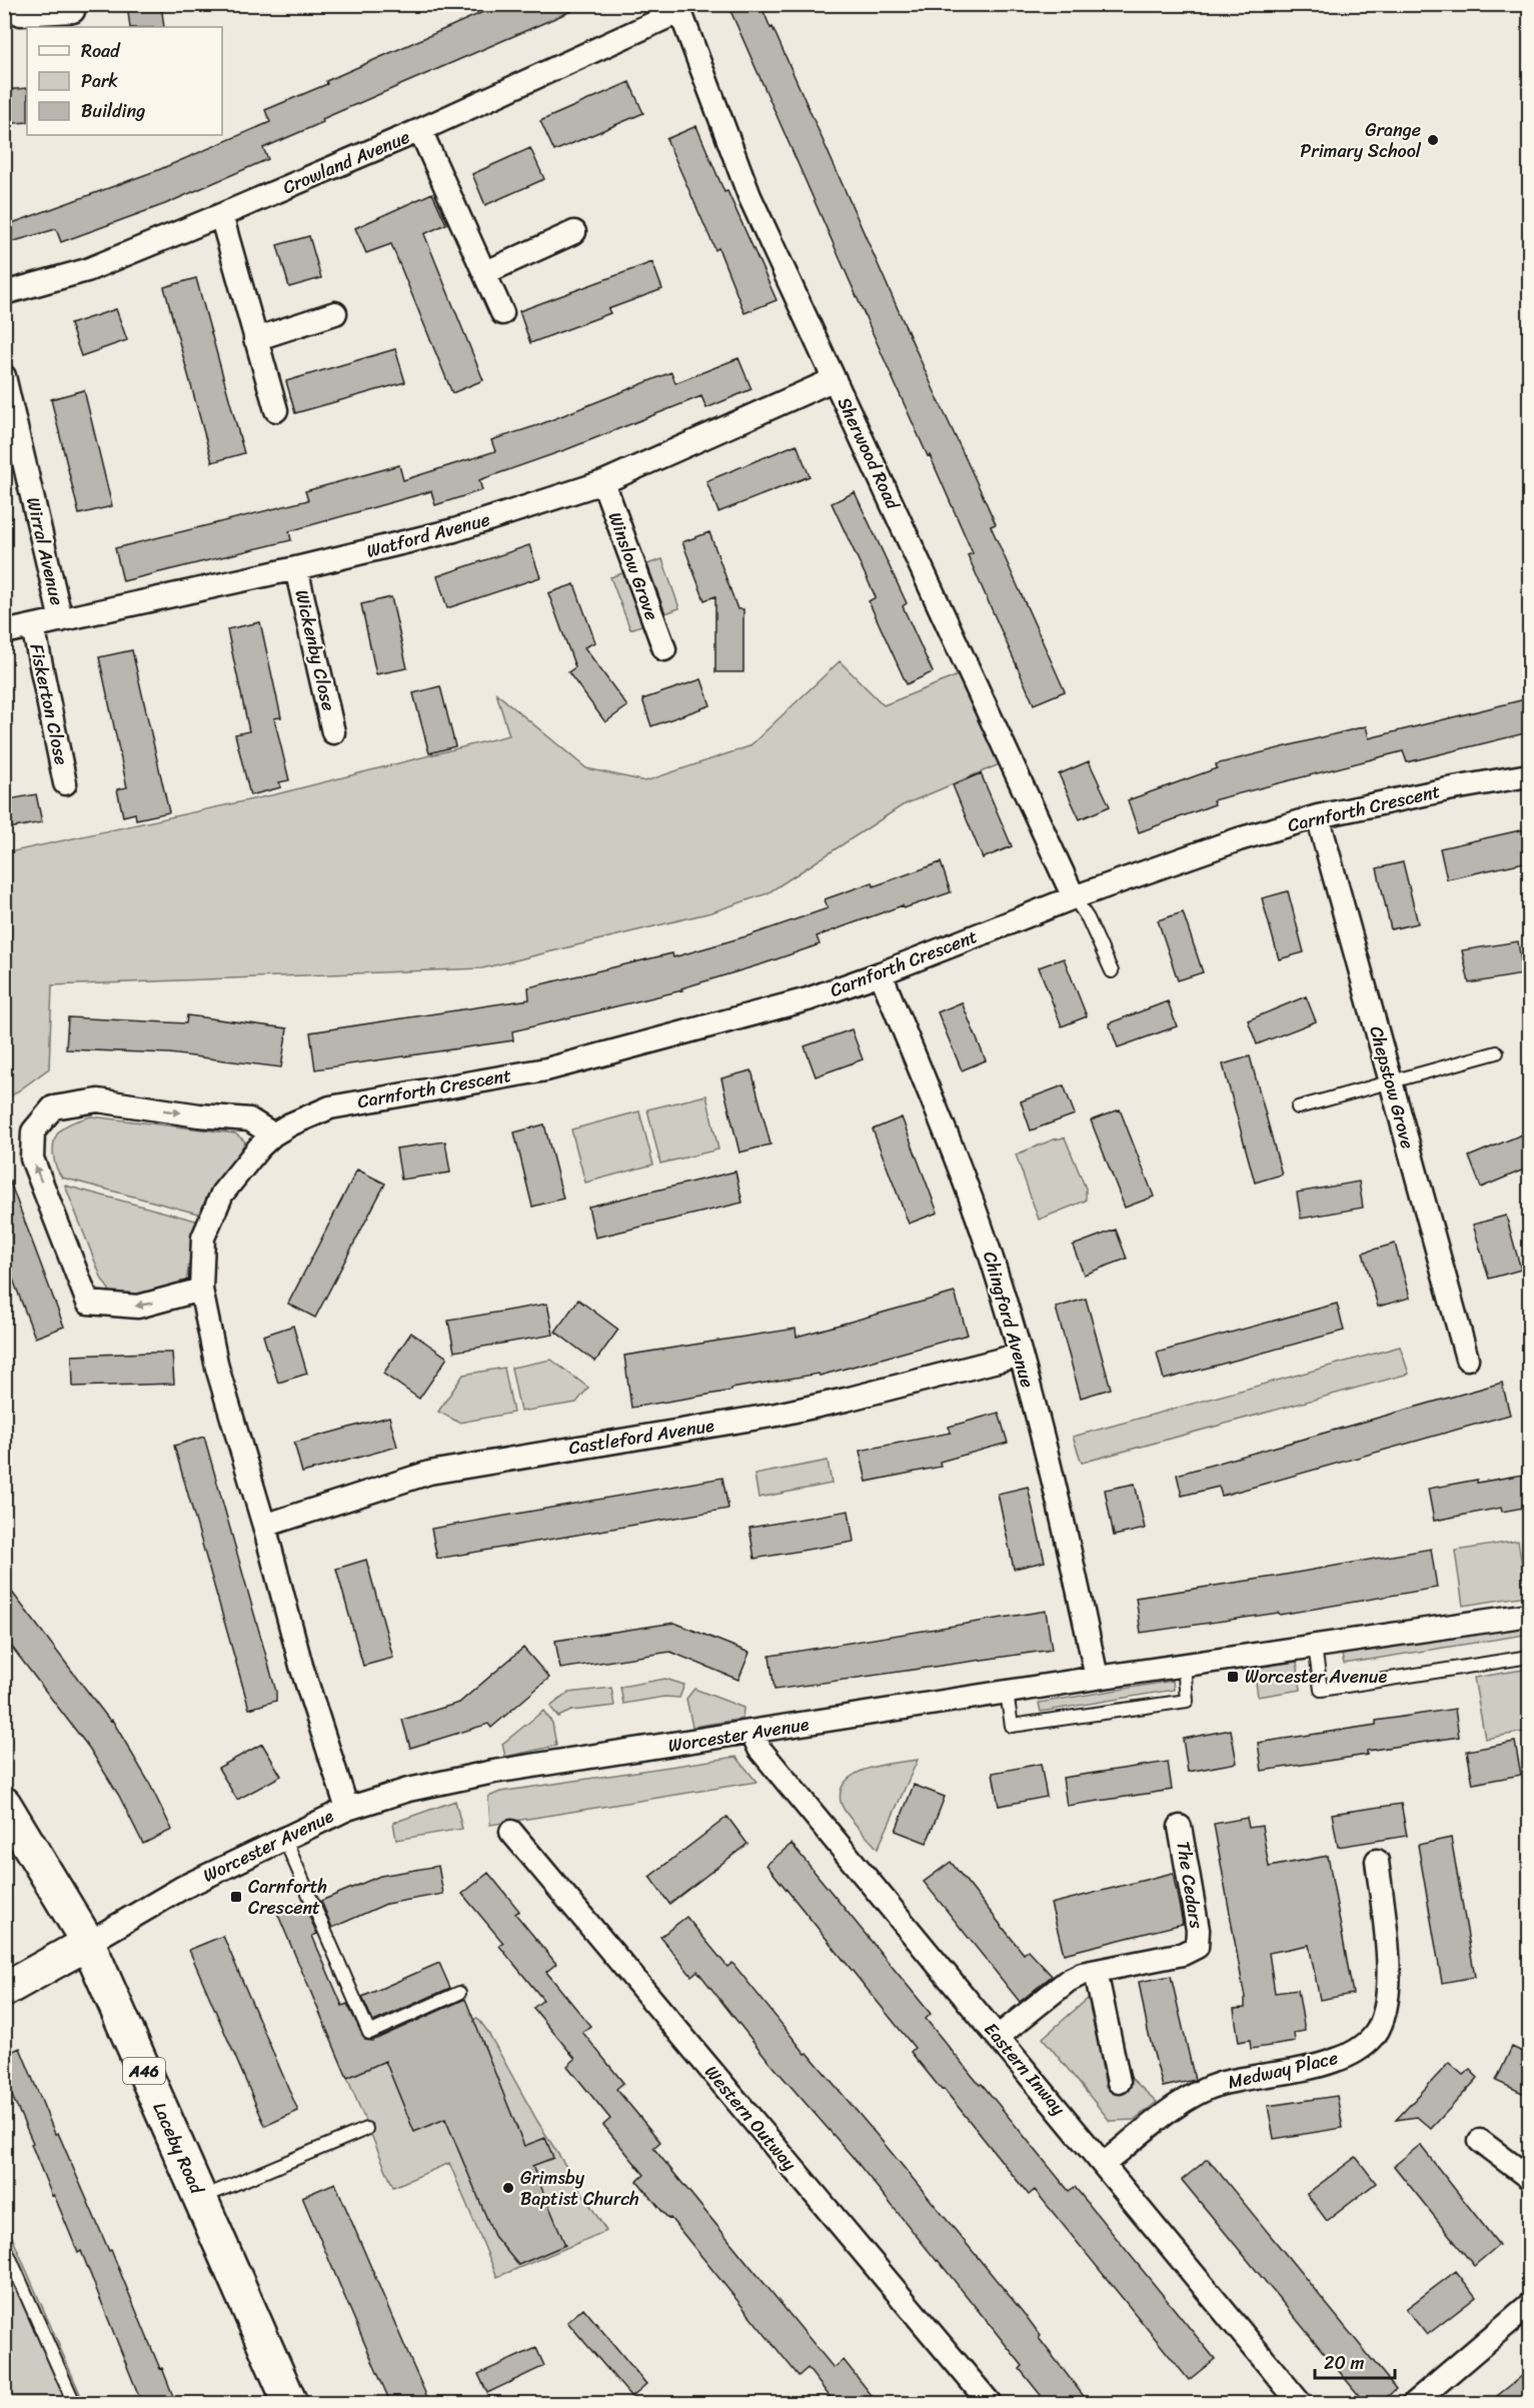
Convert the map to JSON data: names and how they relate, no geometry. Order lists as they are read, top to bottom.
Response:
{
  "streets": {
    "main road": ["A46", "Laceby Road"],
    "street": [
      "Crowland Avenue",
      "Sherwood Road",
      "Watford Avenue",
      "Wirral Avenue",
      "Winslow Grove",
      "Wickenby Close",
      "Fiskerton Close",
      "Carnforth Crescent",
      "Chepstow Grove",
      "Chingford Avenue",
      "Castleford Avenue",
      "Worcester Avenue",
      "The Cedars",
      "Eastern Inway",
      "Medway Place",
      "Western Outway"
    ]
  },
  "crossings": [
    ["Crowland Avenue", "Sherwood Road"],
    ["Sherwood Road", "Watford Avenue"],
    ["Sherwood Road", "Carnforth Crescent"],
    ["Watford Avenue", "Wirral Avenue"],
    ["Watford Avenue", "Winslow Grove"],
    ["Watford Avenue", "Wickenby Close"],
    ["Watford Avenue", "Fiskerton Close"],
    ["Carnforth Crescent", "Chepstow Grove"],
    ["Carnforth Crescent", "Chingford Avenue"],
    ["Carnforth Crescent", "Castleford Avenue"],
    ["Carnforth Crescent", "Worcester Avenue"],
    ["Chingford Avenue", "Castleford Avenue"],
    ["Chingford Avenue", "Worcester Avenue"],
    ["Worcester Avenue", "Eastern Inway"],
    ["Worcester Avenue", "Laceby Road"],
    ["The Cedars", "Eastern Inway"],
    ["Eastern Inway", "Medway Place"]
  ],
  "places": {
    "other": ["Grange Primary School", "Grimsby Baptist Church"],
    "transit": ["Worcester Avenue", "Carnforth Crescent"]
  },
  "legend": ["Road", "Park", "Building"],
  "scale_bar": "20 m"
}
